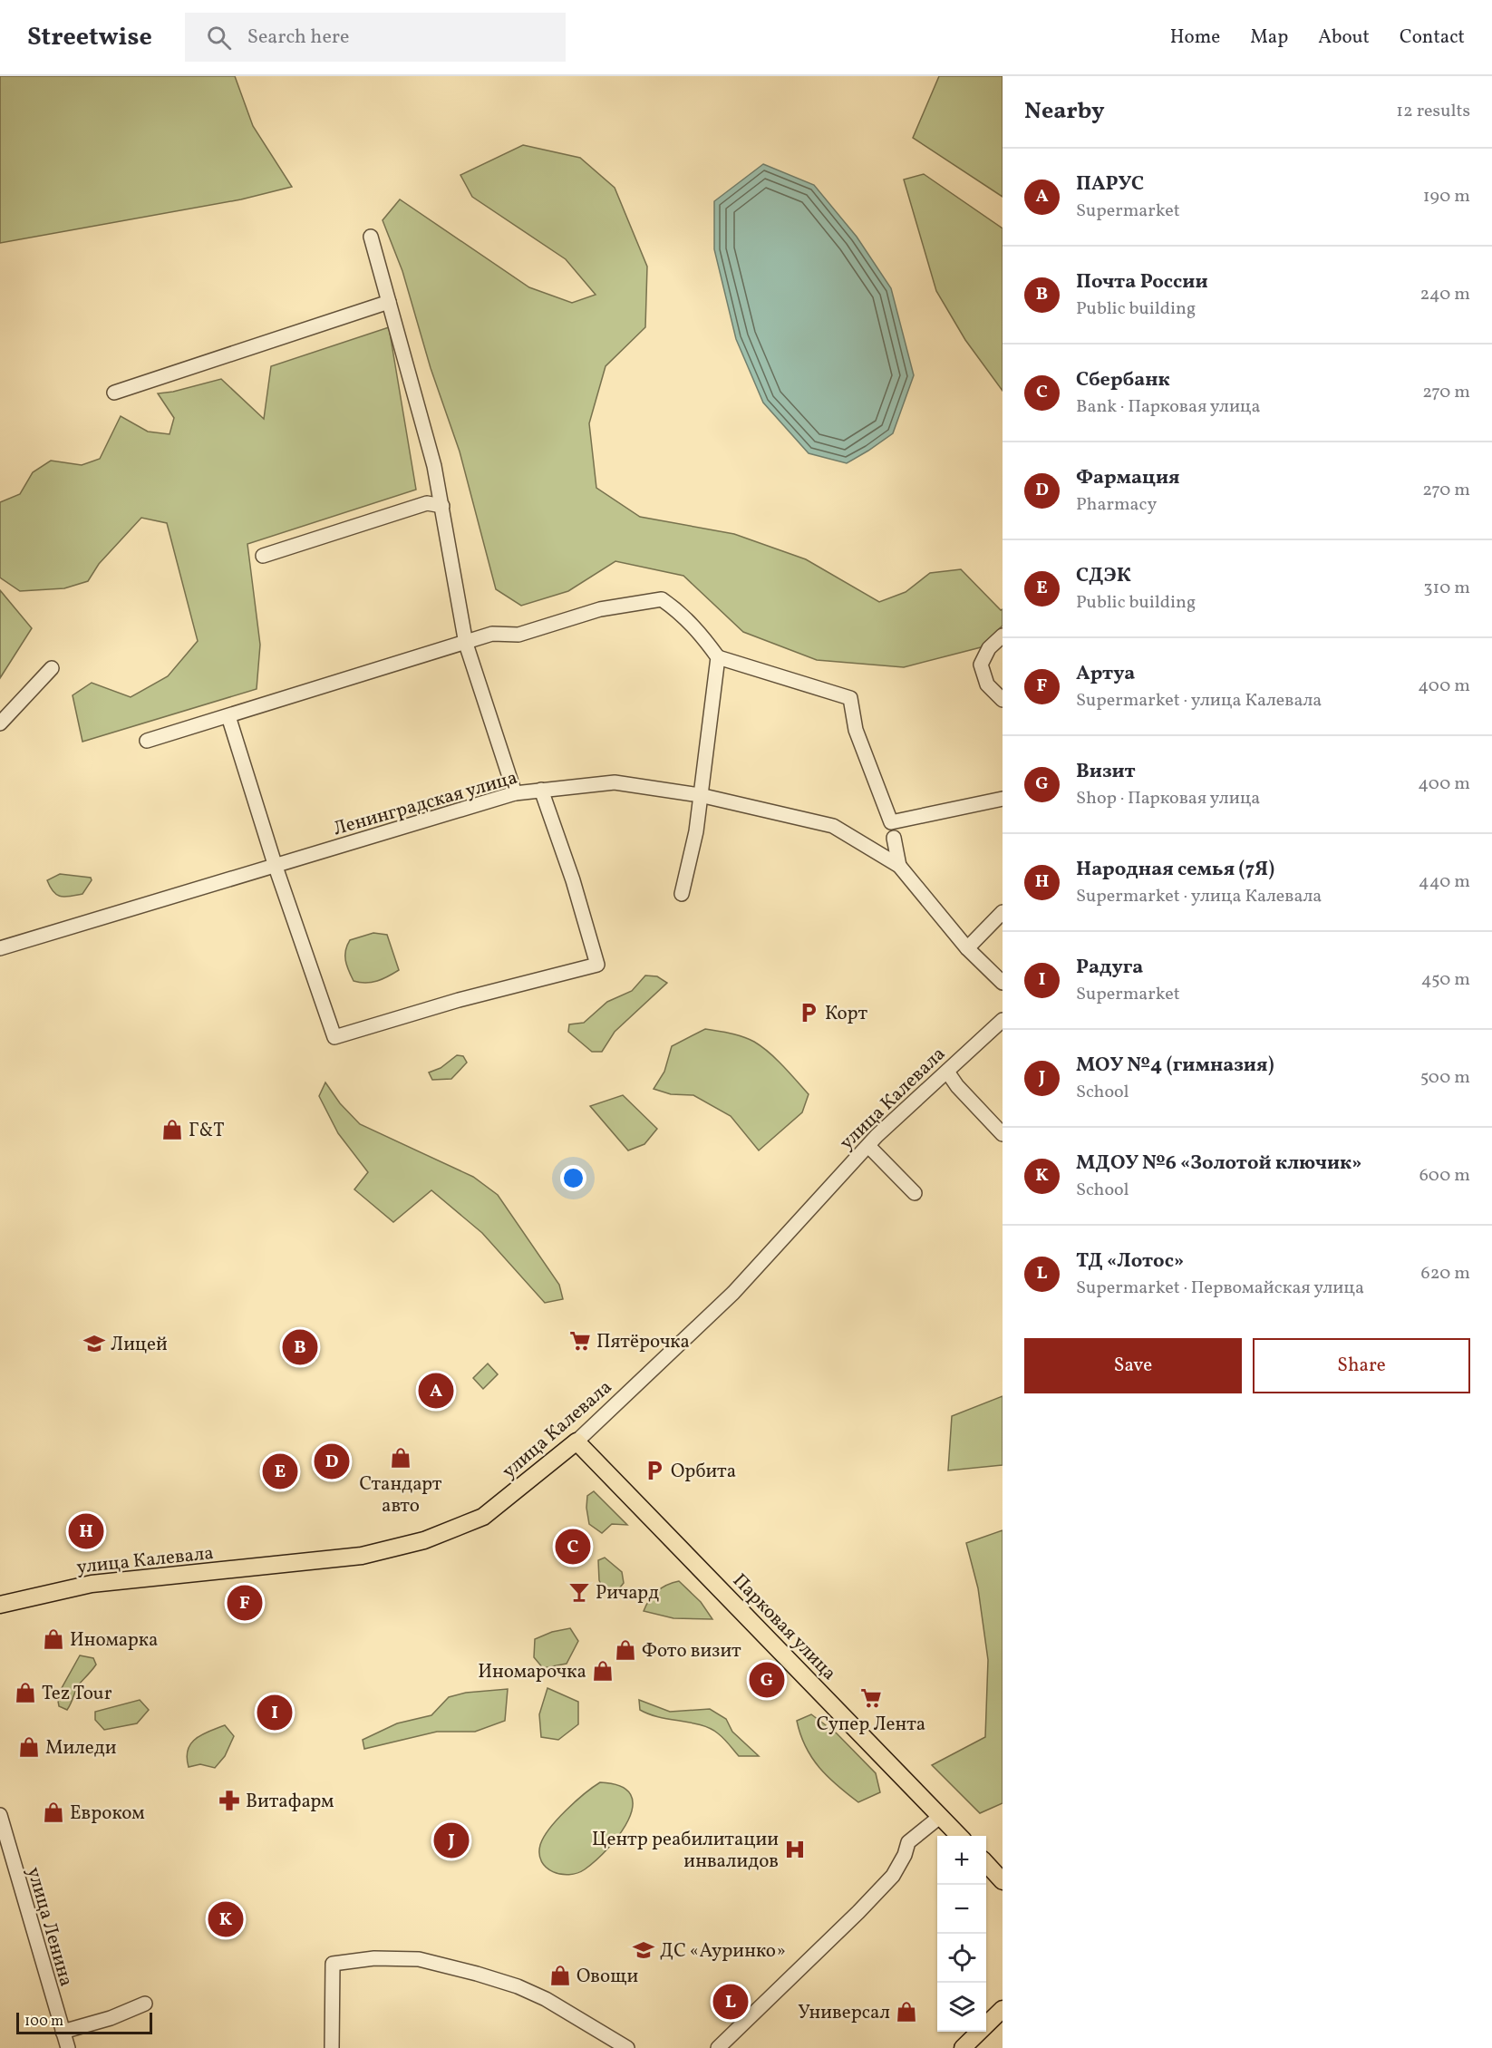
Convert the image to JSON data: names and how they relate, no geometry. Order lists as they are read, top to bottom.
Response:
{
  "streets": {
    "main road": ["улица Калевала", "Парковая улица"],
    "street": ["Ленинградская улица", "улица Ленина"]
  },
  "crossings": [
    ["улица Калевала", "Парковая улица"]
  ],
  "places": {
    "parking": ["Корт", "Орбита"],
    "shop": [
      "Г&Т",
      "Стандарт авто",
      "Иномарка",
      "Фото визит",
      "Иномарочка",
      "Tez Tour",
      "Миледи",
      "Евроком",
      "Овощи",
      "Универсал"
    ],
    "supermarket": ["Пятёрочка", "Супер Лента"],
    "school or university": ["Лицей", "ДС «Ауринко»"],
    "bar": ["Ричард"],
    "pharmacy": ["Витафарм"],
    "hospital": ["Центр реабилитации инвалидов"]
  },
  "scale_bar": "100 m",
  "page": {
    "header": "Streetwise",
    "search": "Search here",
    "nav": [
      "Home",
      "Map",
      "About",
      "Contact"
    ],
    "heading": ["Nearby", "12 results"],
    "list": [
      {
        "mark": "A",
        "name": "ПАРУС",
        "note": "Supermarket",
        "value": "190 m"
      },
      {
        "mark": "B",
        "name": "Почта России",
        "note": "Public building",
        "value": "240 m"
      },
      {
        "mark": "C",
        "name": "Сбербанк",
        "note": "Bank · Парковая улица",
        "value": "270 m"
      },
      {
        "mark": "D",
        "name": "Фармация",
        "note": "Pharmacy",
        "value": "270 m"
      },
      {
        "mark": "E",
        "name": "СДЭК",
        "note": "Public building",
        "value": "310 m"
      },
      {
        "mark": "F",
        "name": "Артуа",
        "note": "Supermarket · улица Калевала",
        "value": "400 m"
      },
      {
        "mark": "G",
        "name": "Визит",
        "note": "Shop · Парковая улица",
        "value": "400 m"
      },
      {
        "mark": "H",
        "name": "Народная семья (7Я)",
        "note": "Supermarket · улица Калевала",
        "value": "440 m"
      },
      {
        "mark": "I",
        "name": "Радуга",
        "note": "Supermarket",
        "value": "450 m"
      },
      {
        "mark": "J",
        "name": "МОУ №4 (гимназия)",
        "note": "School",
        "value": "500 m"
      },
      {
        "mark": "K",
        "name": "МДОУ №6 «Золотой ключик»",
        "note": "School",
        "value": "600 m"
      },
      {
        "mark": "L",
        "name": "ТД «Лотос»",
        "note": "Supermarket · Первомайская улица",
        "value": "620 m"
      }
    ],
    "buttons": ["Save", "Share"],
    "pins": [
      "B",
      "A",
      "D",
      "E",
      "H",
      "C",
      "F",
      "G",
      "I",
      "J",
      "K",
      "L"
    ],
    "map_buttons": ["+", "−"],
    "scale": "100 m"
  }
}
